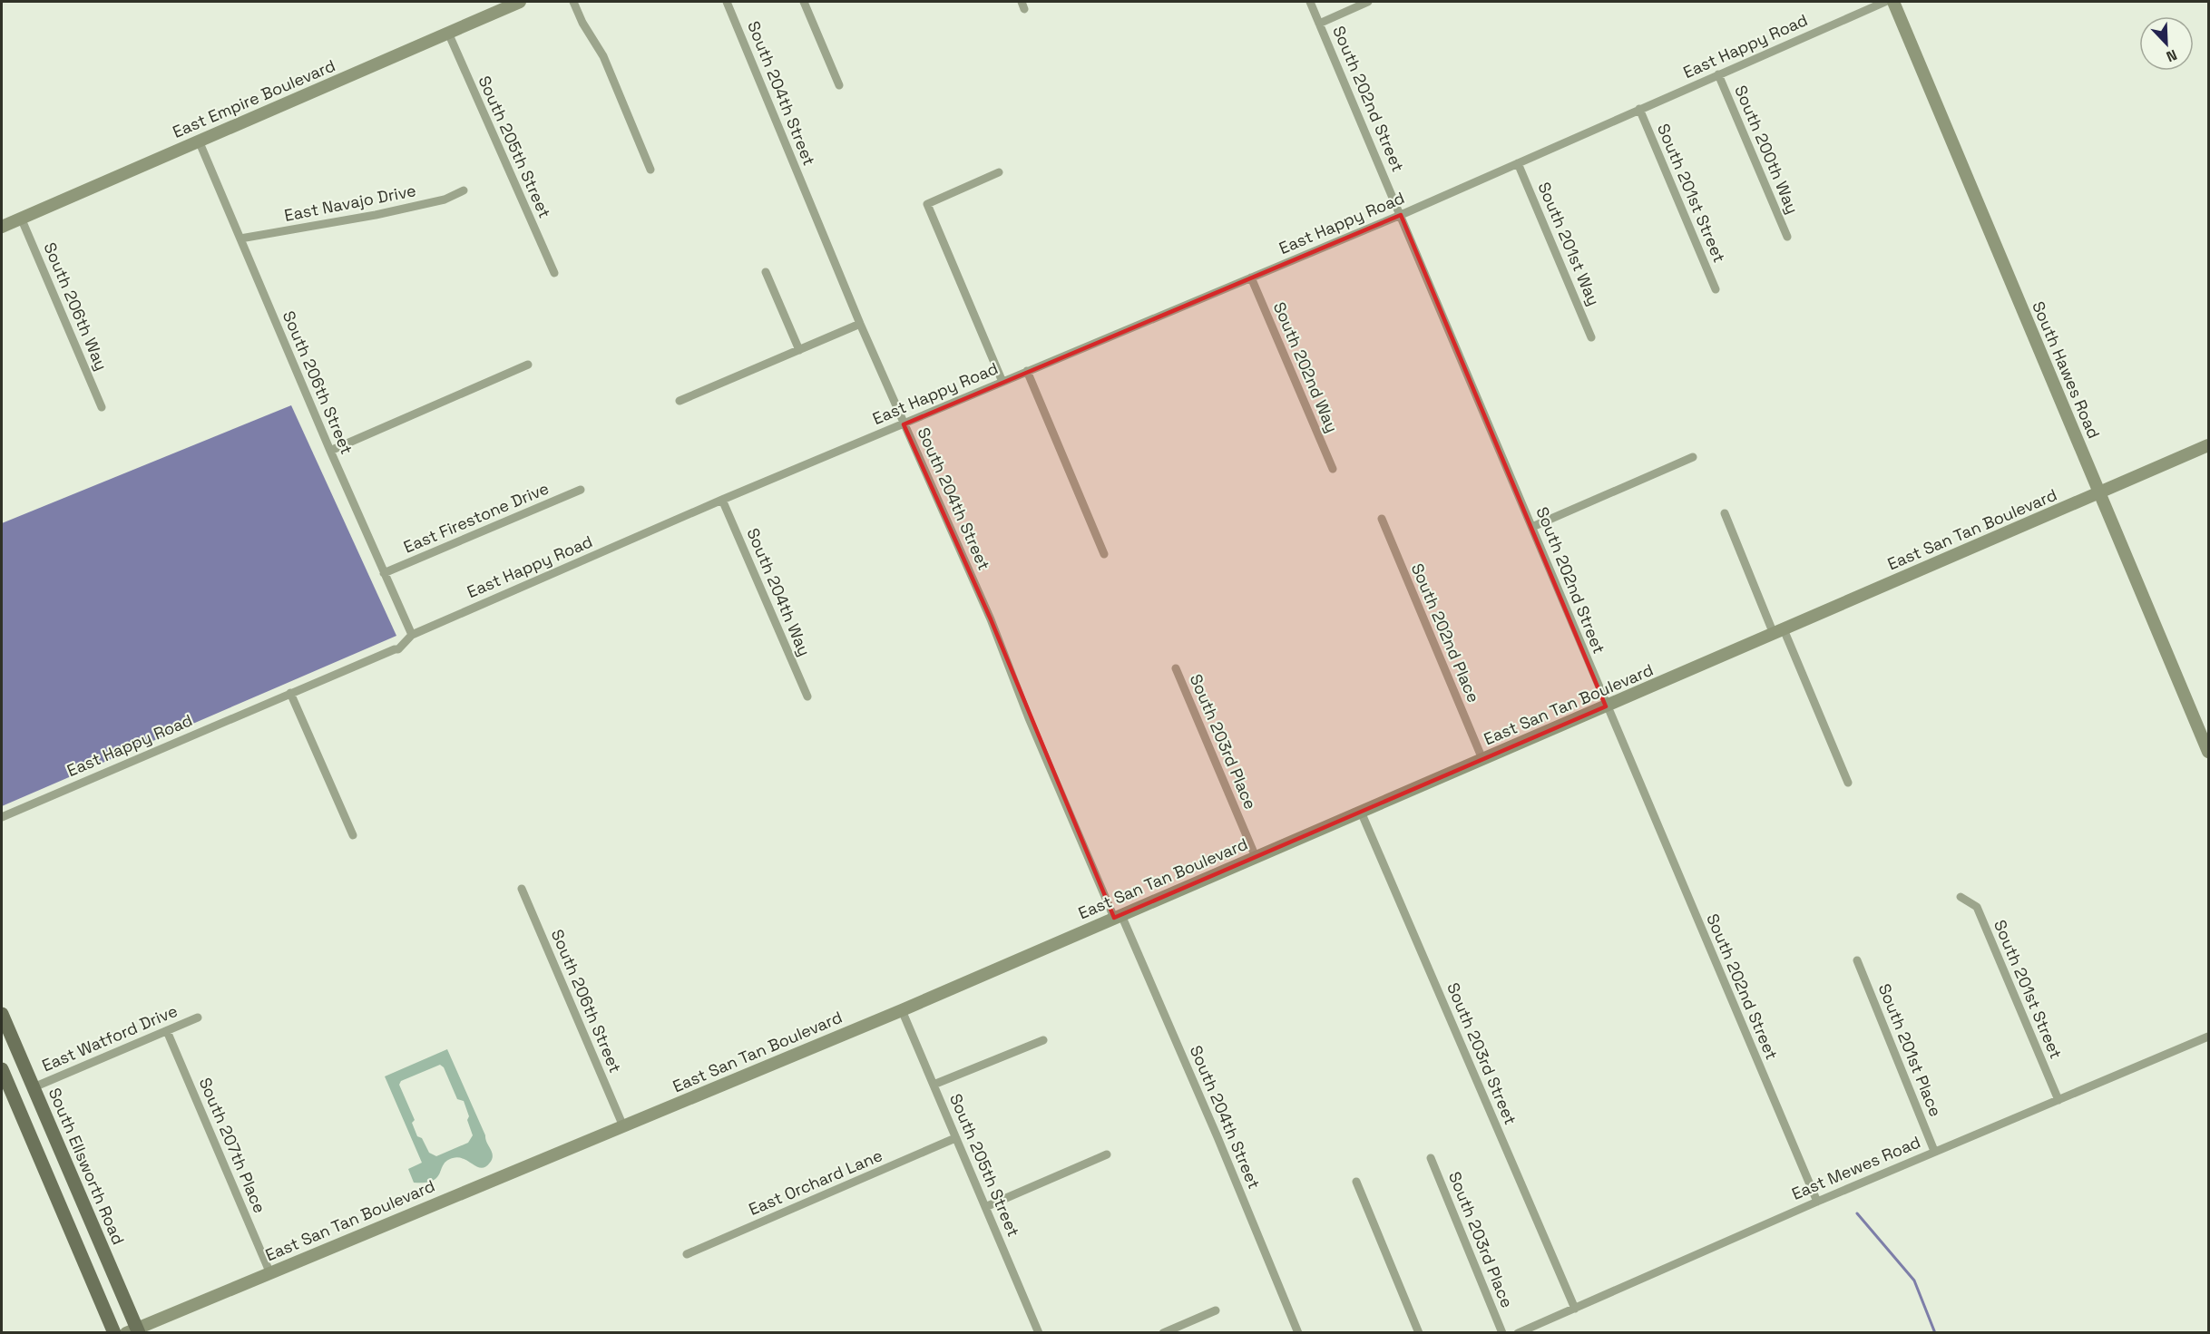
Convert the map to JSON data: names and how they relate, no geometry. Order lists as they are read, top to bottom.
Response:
{
  "streets": {
    "main road": ["South Ellsworth Road"],
    "street": [
      "East Happy Road",
      "South 204th Street",
      "East Empire Boulevard",
      "South 202nd Street",
      "South 205th Street",
      "South 200th Way",
      "South 201st Street",
      "East Navajo Drive",
      "South 201st Way",
      "South 206th Way",
      "South 202nd Way",
      "South Hawes Road",
      "South 206th Street",
      "East Firestone Drive",
      "East San Tan Boulevard",
      "South 204th Way",
      "South 202nd Place",
      "South 203rd Place",
      "East Watford Drive",
      "South 201st Place",
      "South 203rd Street",
      "South 207th Place",
      "East Mewes Road",
      "East Orchard Lane"
    ]
  },
  "crossings": [
    ["East Happy Road", "South 204th Street"],
    ["East Happy Road", "South 202nd Street"],
    ["East Happy Road", "South 200th Way"],
    ["East Happy Road", "South 201st Street"],
    ["East Happy Road", "South 201st Way"],
    ["East Happy Road", "South 202nd Way"],
    ["East Happy Road", "South 206th Street"],
    ["East Happy Road", "South 204th Way"],
    ["South 204th Street", "East San Tan Boulevard"],
    ["East Empire Boulevard", "South 205th Street"],
    ["East Empire Boulevard", "South 206th Way"],
    ["East Empire Boulevard", "South 206th Street"],
    ["South 202nd Street", "East San Tan Boulevard"],
    ["South 202nd Street", "East Mewes Road"],
    ["South 205th Street", "East San Tan Boulevard"],
    ["South 205th Street", "East Orchard Lane"],
    ["South 201st Street", "East Mewes Road"],
    ["East Navajo Drive", "South 206th Street"],
    ["South Hawes Road", "East San Tan Boulevard"],
    ["South 206th Street", "East Firestone Drive"],
    ["South 206th Street", "East San Tan Boulevard"],
    ["East San Tan Boulevard", "South 202nd Place"],
    ["East San Tan Boulevard", "South 203rd Place"],
    ["East San Tan Boulevard", "South 203rd Street"],
    ["East San Tan Boulevard", "South 207th Place"],
    ["East San Tan Boulevard", "South Ellsworth Road"],
    ["East Watford Drive", "South 207th Place"],
    ["East Watford Drive", "South Ellsworth Road"],
    ["South 201st Place", "East Mewes Road"],
    ["South 203rd Street", "East Mewes Road"]
  ],
  "north": "bottom right"
}
